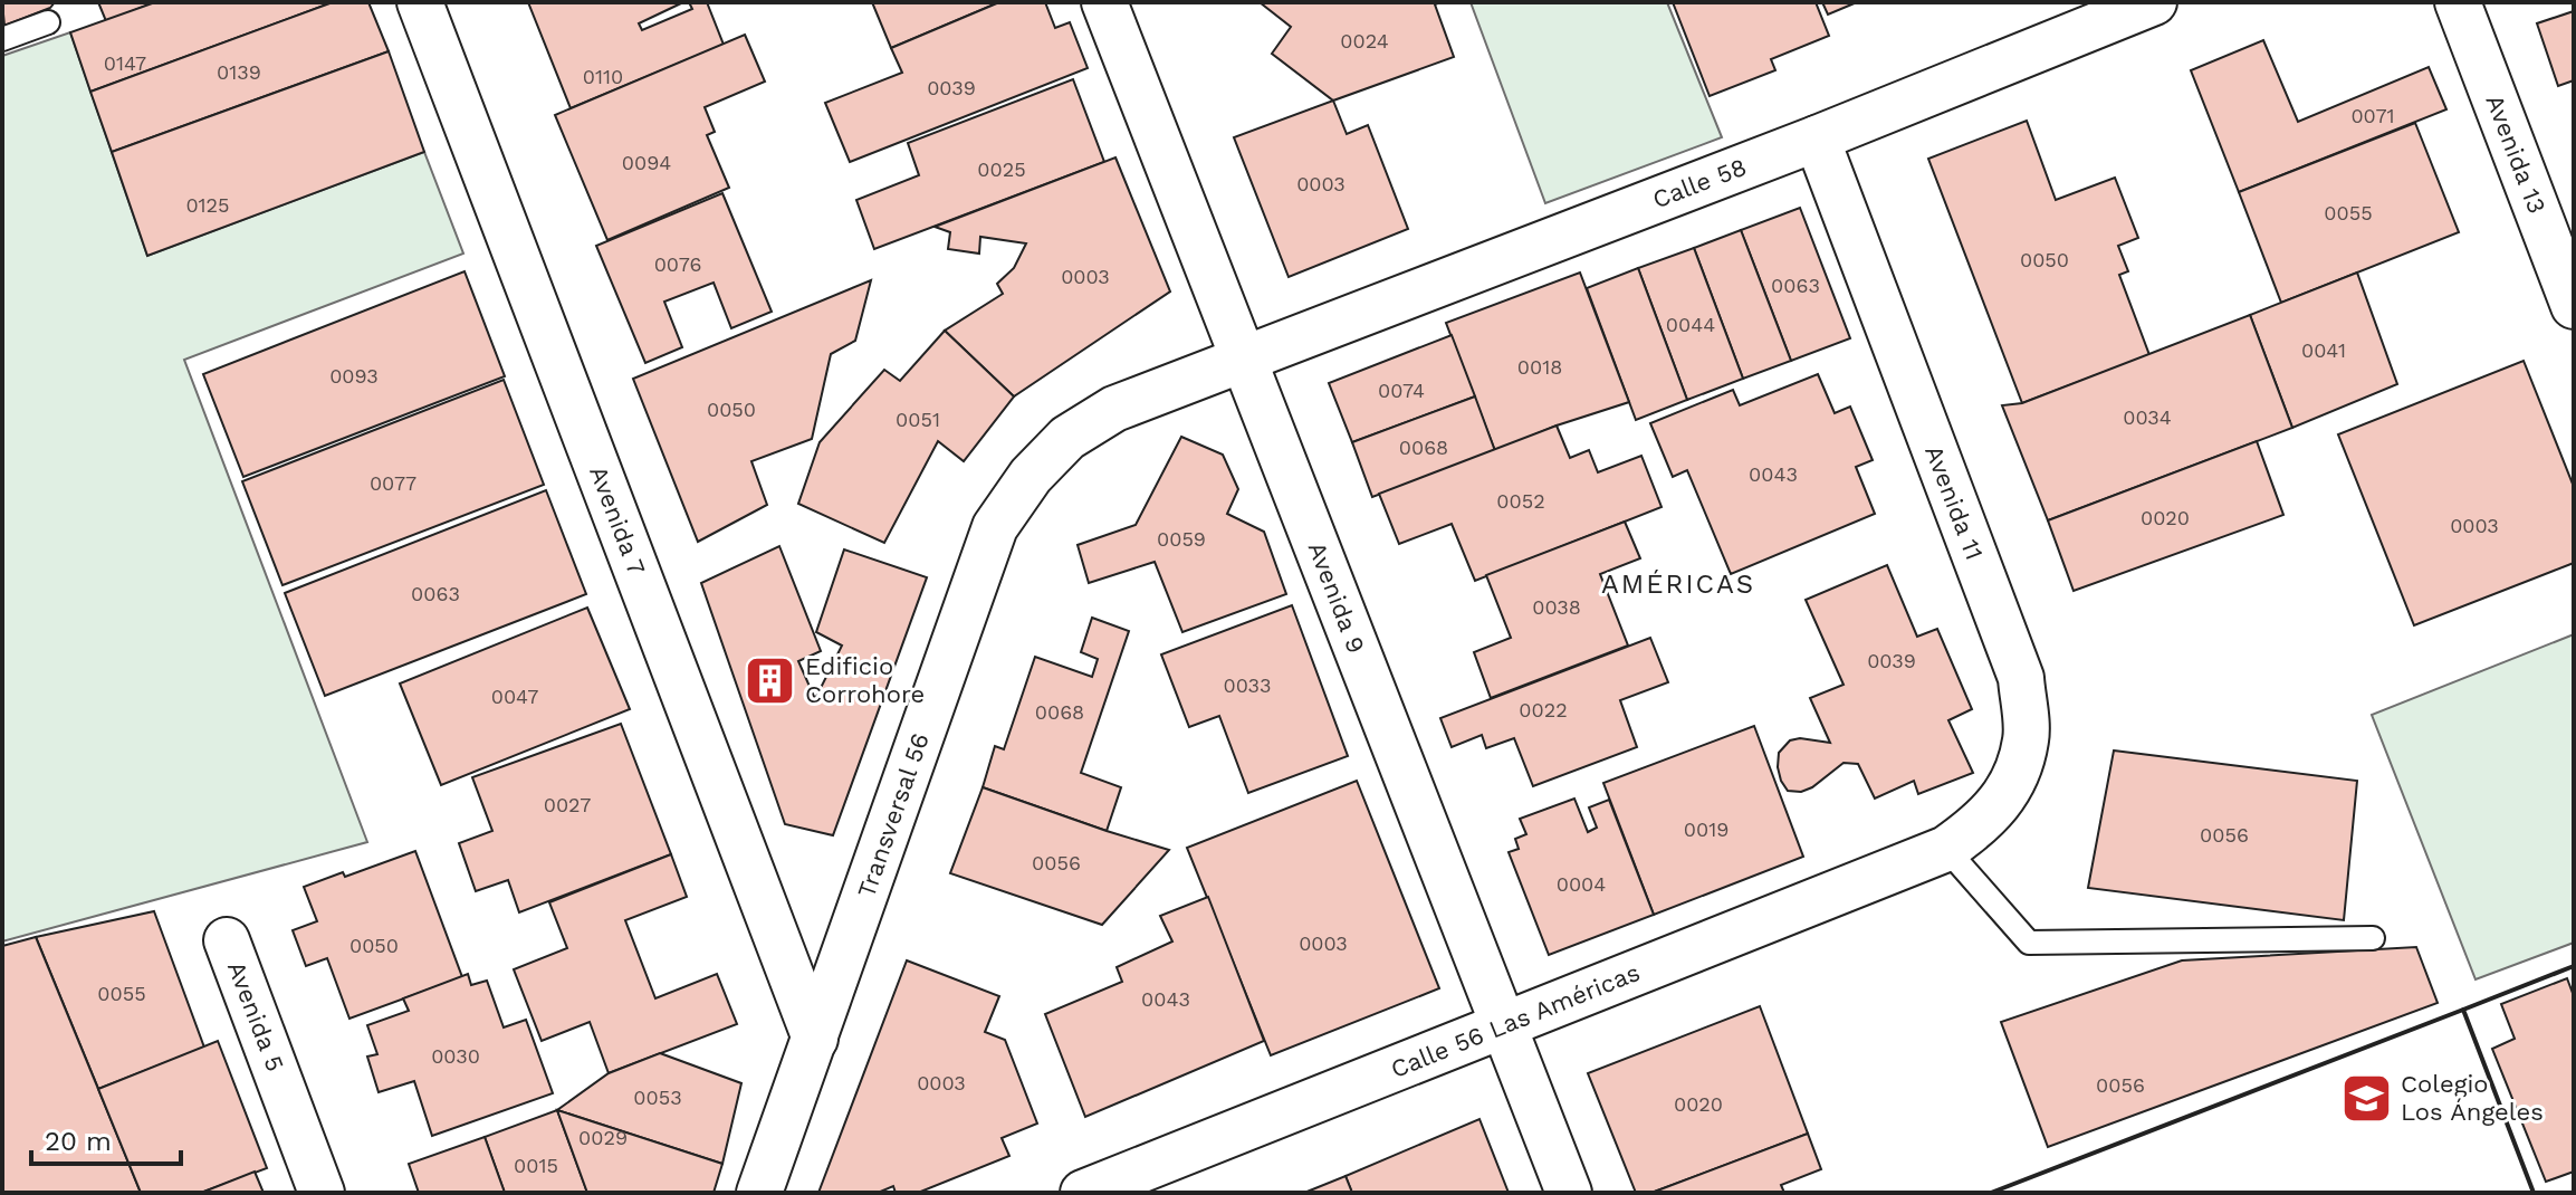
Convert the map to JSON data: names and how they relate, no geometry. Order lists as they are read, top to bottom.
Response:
{
  "streets": {
    "street": [
      "Avenida 13",
      "Calle 58",
      "Avenida 11",
      "Avenida 7",
      "Avenida 9",
      "Transversal 56",
      "Avenida 5",
      "Calle 56 Las Américas"
    ]
  },
  "crossings": [
    ["Calle 58", "Avenida 11"],
    ["Calle 58", "Avenida 9"],
    ["Calle 58", "Transversal 56"],
    ["Avenida 11", "Calle 56 Las Américas"],
    ["Avenida 7", "Transversal 56"],
    ["Avenida 9", "Transversal 56"],
    ["Avenida 9", "Calle 56 Las Américas"]
  ],
  "districts": ["AMÉRICAS"],
  "places": {
    "building": ["Edificio Corrohore"],
    "school or university": ["Colegio Los Ángeles"]
  },
  "house_numbers": [
    "0024",
    "0147",
    "0139",
    "0110",
    "0039",
    "0071",
    "0094",
    "0025",
    "0003",
    "0125",
    "0055",
    "0050",
    "0076",
    "0003",
    "0063",
    "0044",
    "0041",
    "0018",
    "0093",
    "0074",
    "0050",
    "0034",
    "0051",
    "0068",
    "0043",
    "0077",
    "0052",
    "0020",
    "0003",
    "0059",
    "0063",
    "0038",
    "0039",
    "0033",
    "0047",
    "0022",
    "0068",
    "0027",
    "0019",
    "0056",
    "0056",
    "0004",
    "0003",
    "0050",
    "0055",
    "0043",
    "0030",
    "0003",
    "0056",
    "0053",
    "0020",
    "0029",
    "0015"
  ],
  "scale_bar": "20 m"
}
